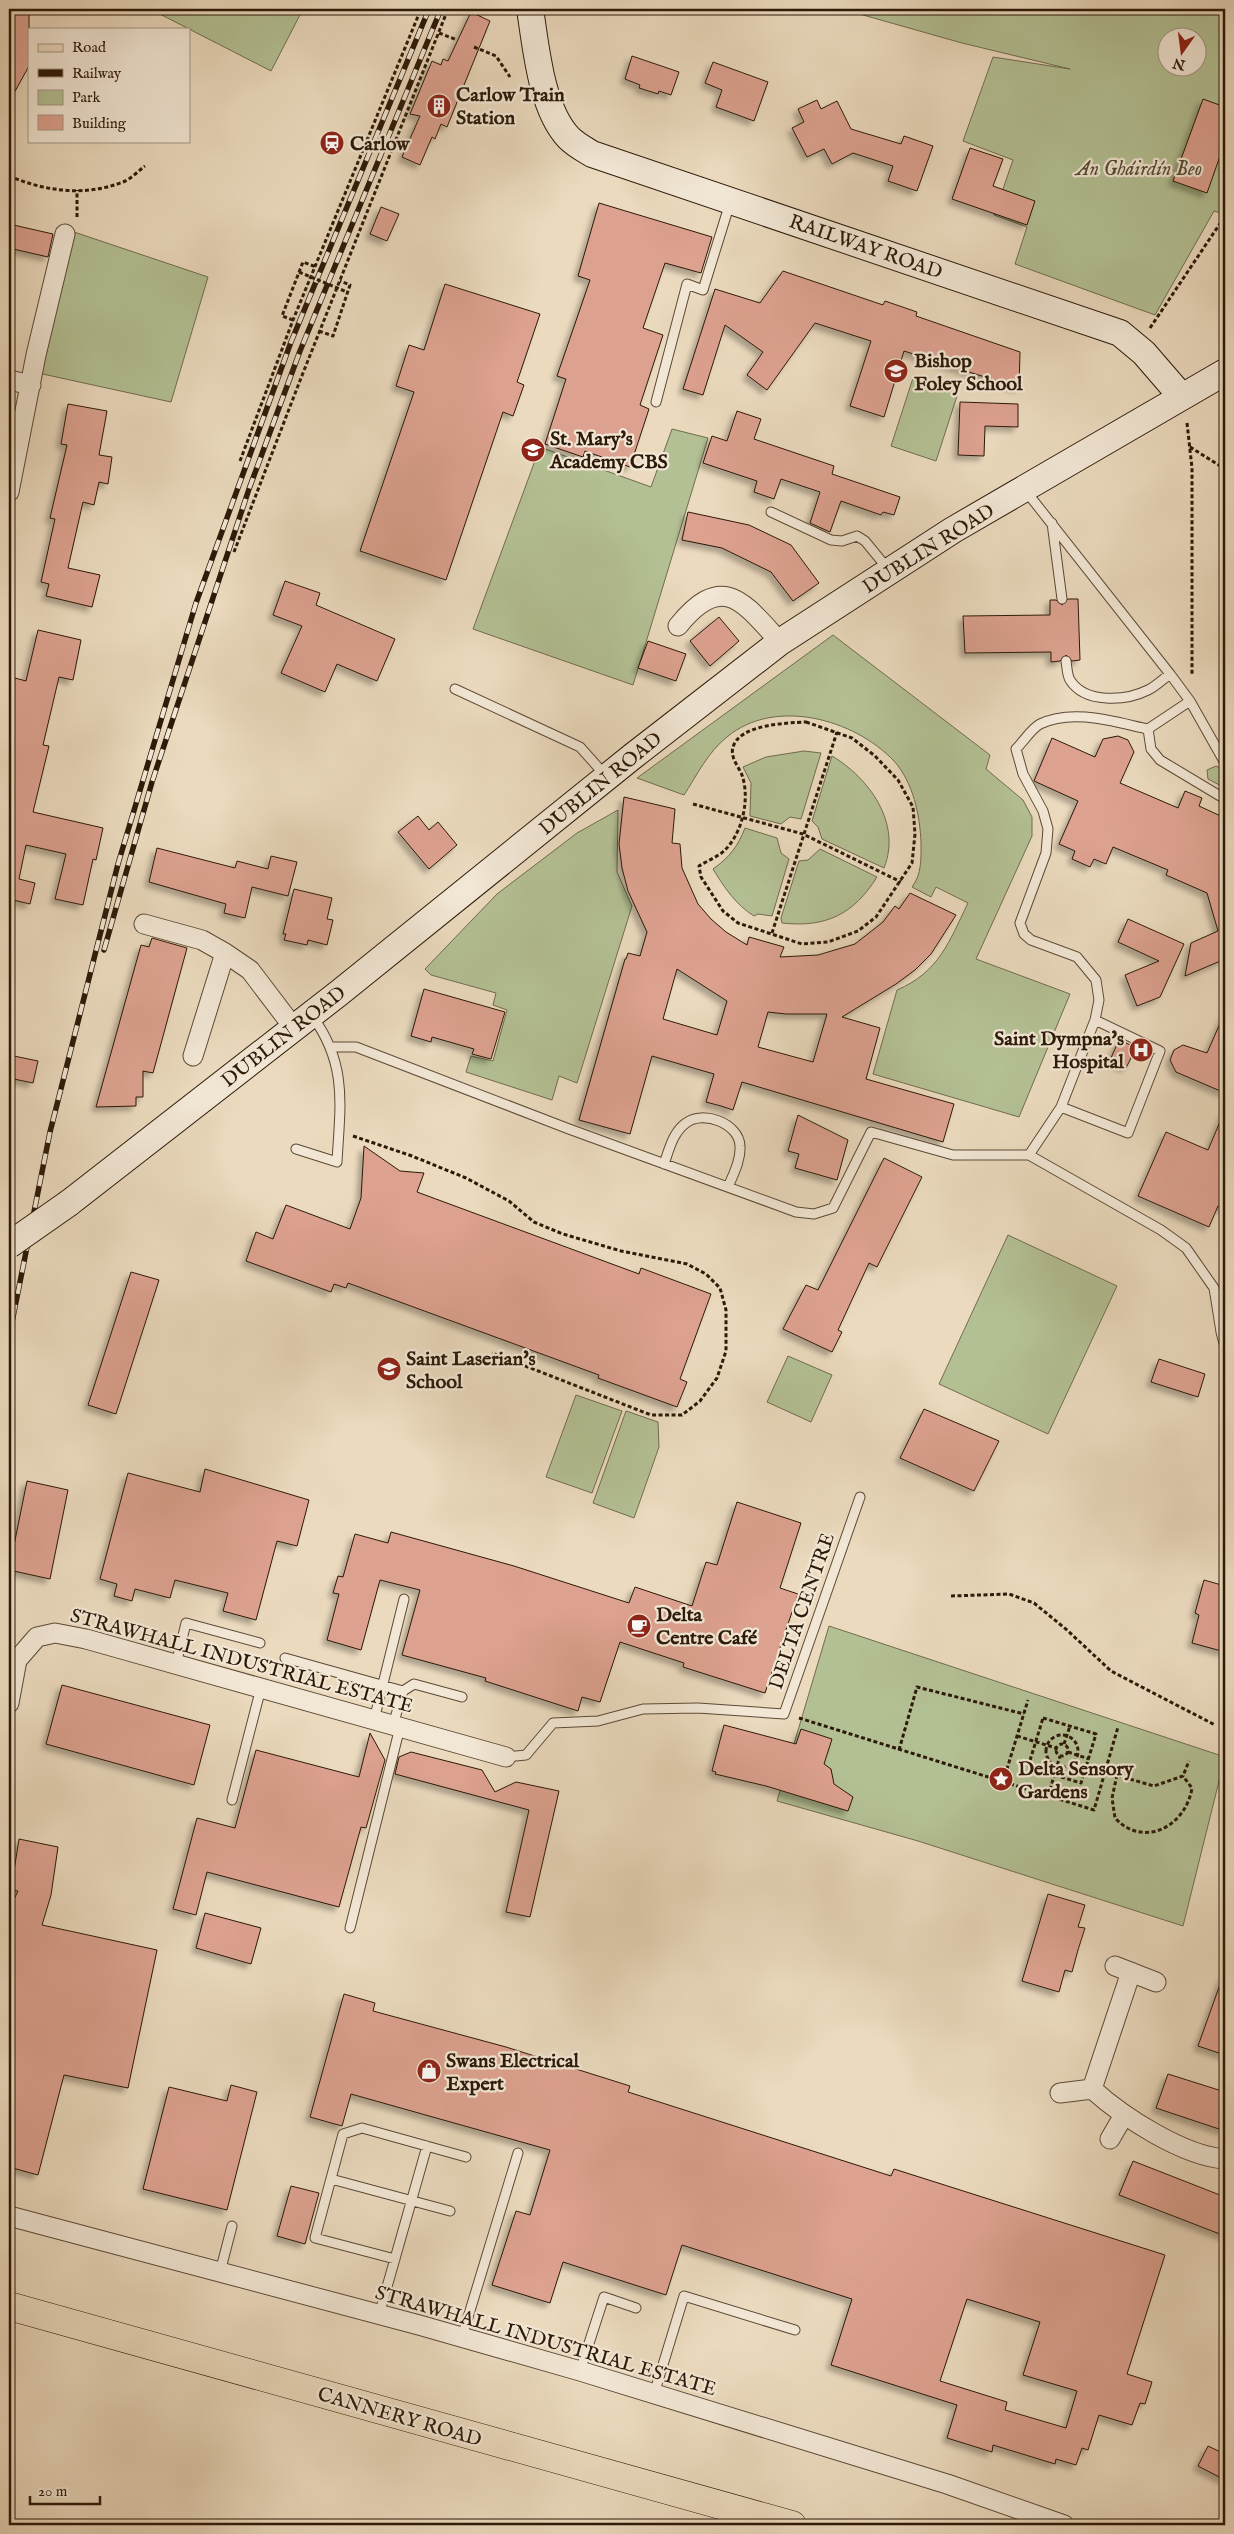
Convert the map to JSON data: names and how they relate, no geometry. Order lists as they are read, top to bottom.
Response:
{
  "streets": {
    "main road": ["RAILWAY ROAD", "DUBLIN ROAD", "CANNERY ROAD"],
    "street": ["STRAWHALL INDUSTRIAL ESTATE"],
    "lane": ["DELTA CENTRE"]
  },
  "crossings": [
    ["RAILWAY ROAD", "DUBLIN ROAD"],
    ["DELTA CENTRE", "STRAWHALL INDUSTRIAL ESTATE"]
  ],
  "parks": ["An Gháirdín Beo"],
  "places": {
    "building": ["Carlow Train Station"],
    "station": ["Carlow"],
    "school or university": ["Bishop Foley School", "St. Mary's Academy CBS", "Saint Laserian's School"],
    "hospital": ["Saint Dympna's Hospital"],
    "cafe": ["Delta Centre Café"],
    "place": ["Delta Sensory Gardens"],
    "shop": ["Swans Electrical Expert"]
  },
  "legend": [
    "Road",
    "Railway",
    "Park",
    "Building"
  ],
  "scale_bar": "20 m",
  "north": "bottom"
}
